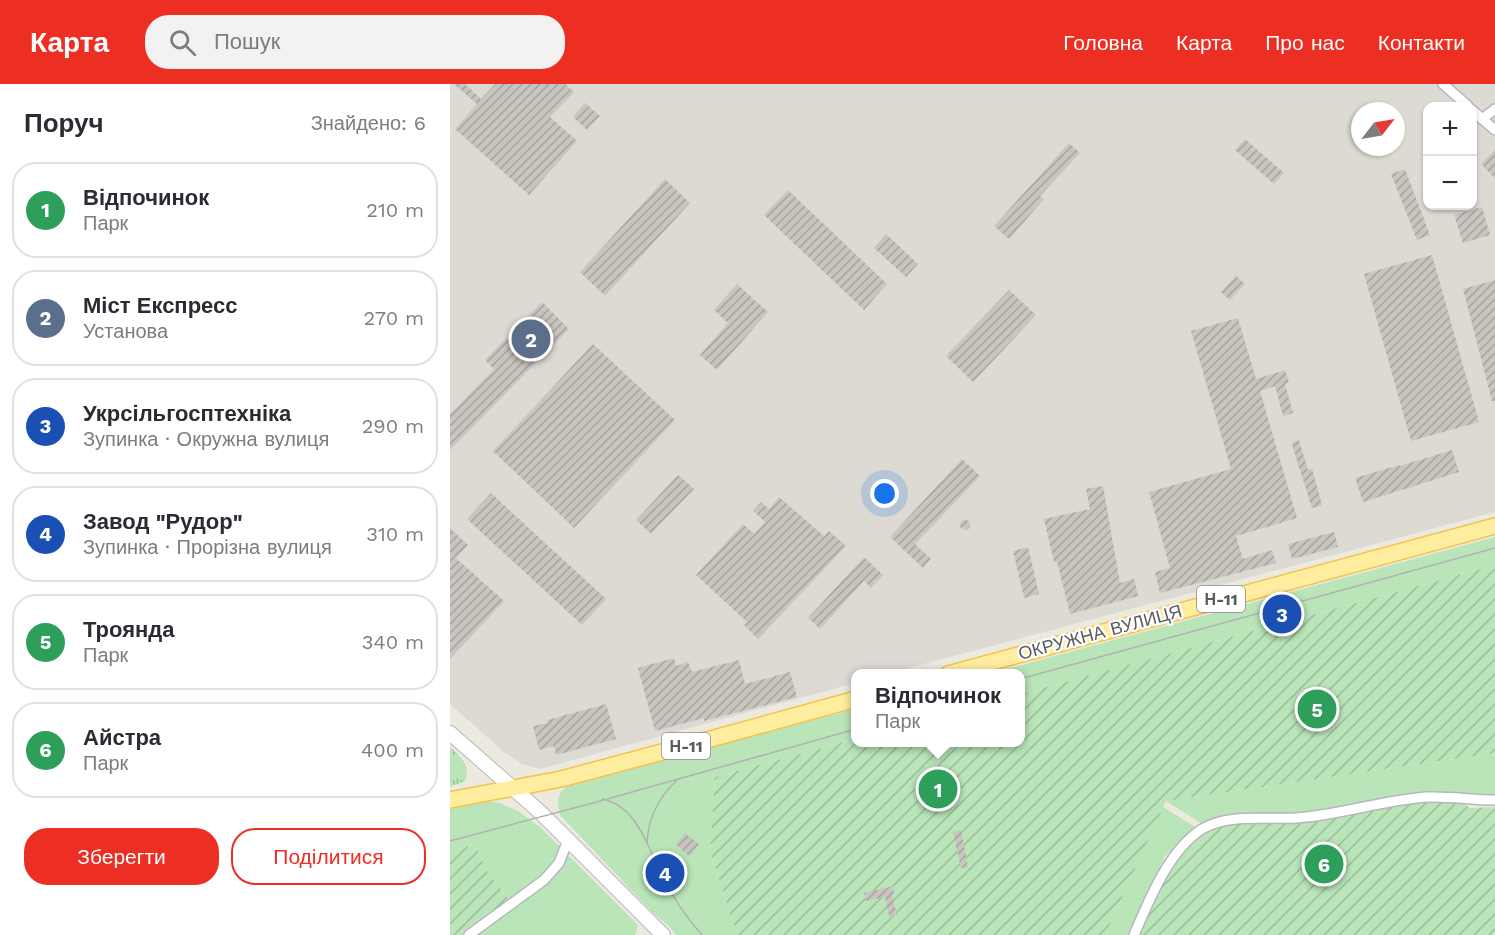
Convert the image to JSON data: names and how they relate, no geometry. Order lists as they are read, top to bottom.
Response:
{
  "streets": {
    "main road": ["Н-11", "ОКРУЖНА ВУЛИЦЯ"]
  },
  "north": "top right",
  "page": {
    "header": "Карта",
    "search": "Пошук",
    "nav": [
      "Головна",
      "Карта",
      "Про нас",
      "Контакти"
    ],
    "heading": ["Поруч", "Знайдено: 6"],
    "map_buttons": ["+", "−"],
    "list": [
      {
        "mark": "1",
        "name": "Відпочинок",
        "note": "Парк",
        "value": "210 m"
      },
      {
        "mark": "2",
        "name": "Міст Експресс",
        "note": "Установа",
        "value": "270 m"
      },
      {
        "mark": "3",
        "name": "Укрсільгосптехніка",
        "note": "Зупинка · Окружна вулиця",
        "value": "290 m"
      },
      {
        "mark": "4",
        "name": "Завод \"Рудор\"",
        "note": "Зупинка · Прорізна вулиця",
        "value": "310 m"
      },
      {
        "mark": "5",
        "name": "Троянда",
        "note": "Парк",
        "value": "340 m"
      },
      {
        "mark": "6",
        "name": "Айстра",
        "note": "Парк",
        "value": "400 m"
      }
    ],
    "pins": [
      "2",
      "3",
      "5",
      "1",
      "6",
      "4"
    ],
    "popup": ["Відпочинок", "Парк"],
    "buttons": ["Зберегти", "Поділитися"]
  }
}
